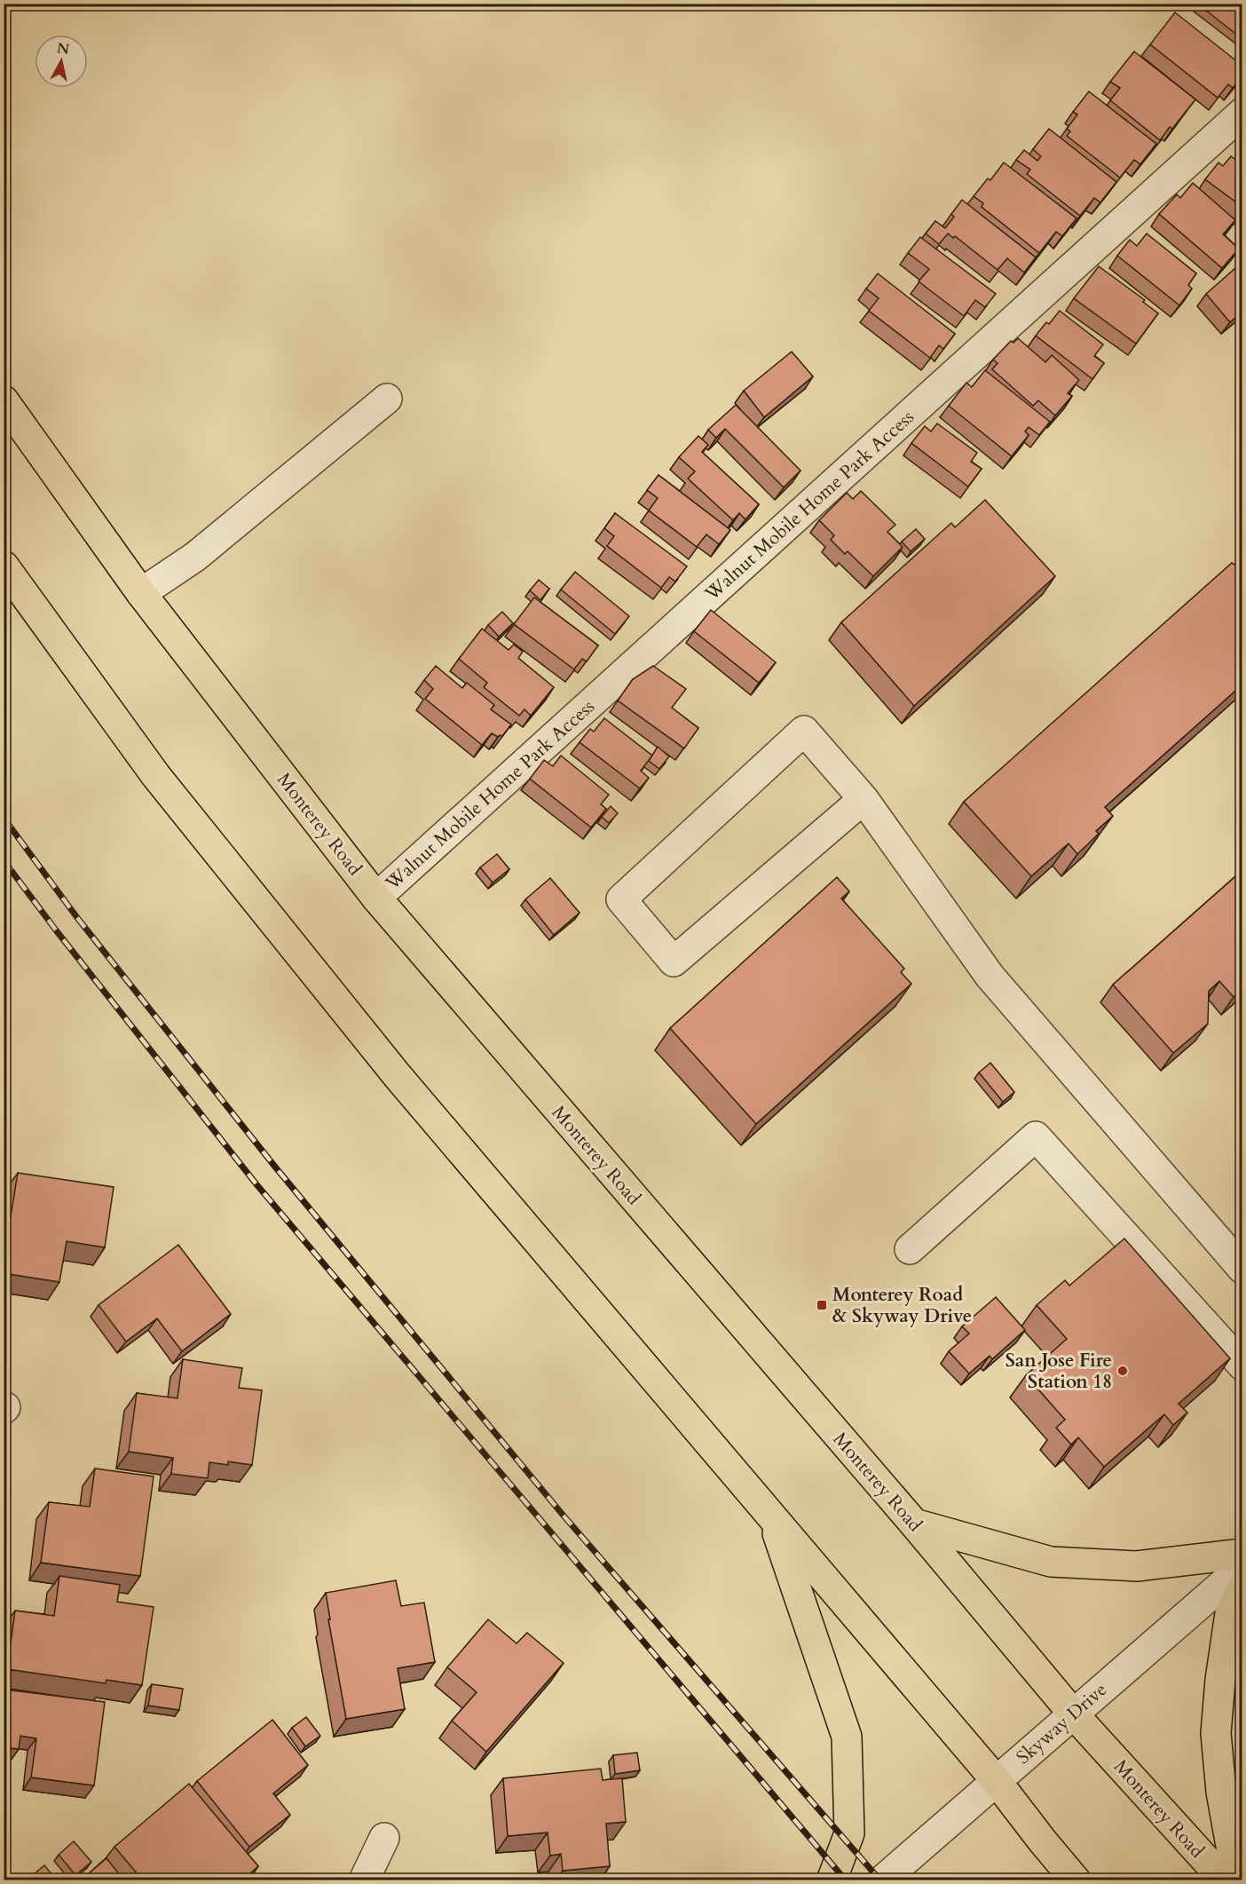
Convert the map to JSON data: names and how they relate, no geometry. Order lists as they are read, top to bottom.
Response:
{
  "streets": {
    "main road": ["Monterey Road"],
    "street": ["Walnut Mobile Home Park Access", "Skyway Drive"]
  },
  "crossings": [
    ["Walnut Mobile Home Park Access", "Monterey Road"],
    ["Monterey Road", "Skyway Drive"]
  ],
  "places": {
    "transit": ["Monterey Road & Skyway Drive"],
    "other": ["San Jose Fire Station 18"]
  },
  "north": "top"
}
